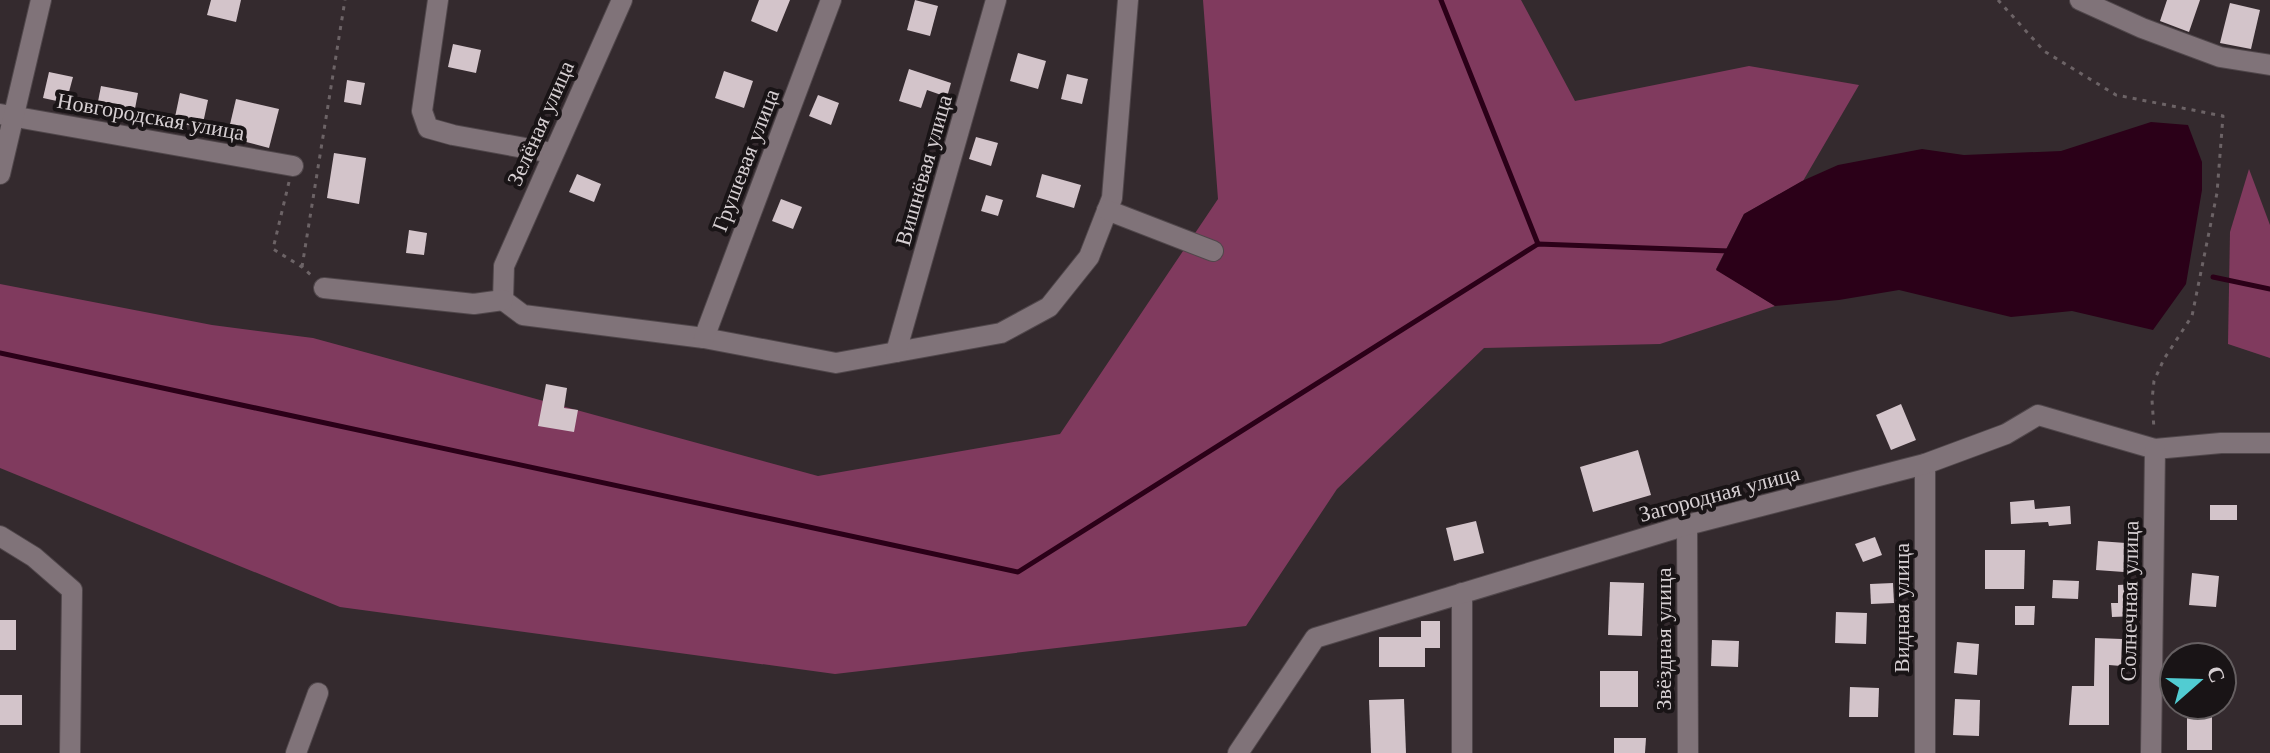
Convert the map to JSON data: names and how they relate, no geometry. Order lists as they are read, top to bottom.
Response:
{
  "streets": {
    "street": [
      "Новгородская улица",
      "Зелёная улица",
      "Грушевая улица",
      "Вишнёвая улица",
      "Загородная улица",
      "Солнечная улица",
      "Видная улица",
      "Звёздная улица"
    ]
  },
  "crossings": [
    ["Загородная улица", "Солнечная улица"],
    ["Загородная улица", "Видная улица"],
    ["Загородная улица", "Звёздная улица"]
  ],
  "north": "right"
}
